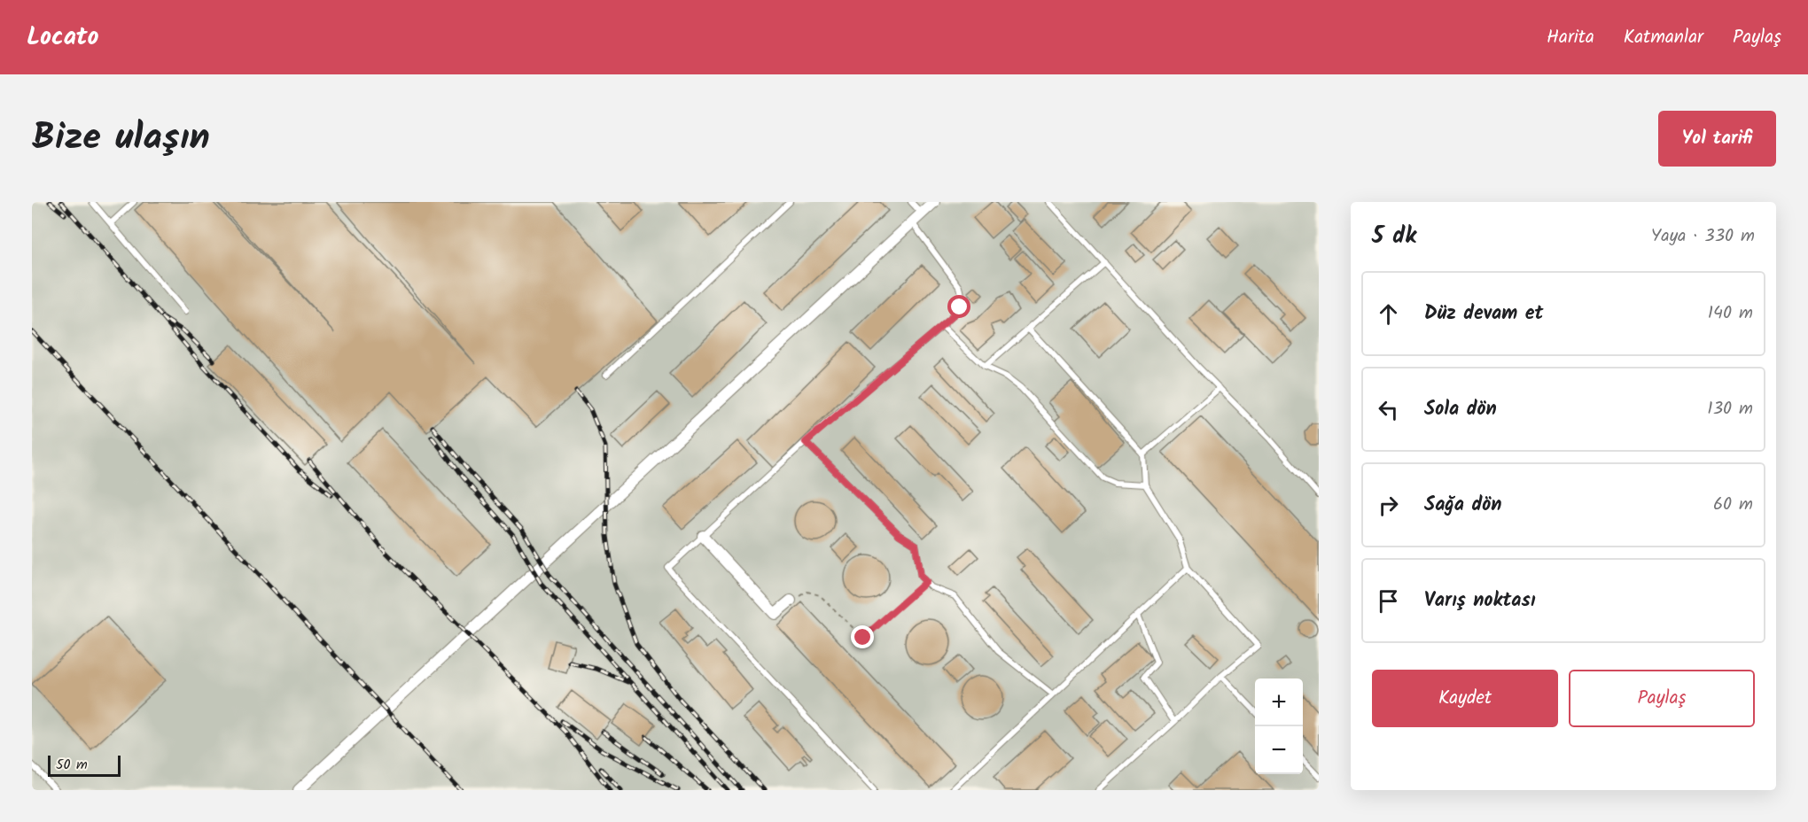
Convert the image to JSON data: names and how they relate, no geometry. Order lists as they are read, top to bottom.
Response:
{
  "scale_bar": "50 m",
  "page": {
    "header": "Locato",
    "nav": ["Harita", "Katmanlar", "Paylaş"],
    "title": "Bize ulaşın",
    "buttons": [
      "Yol tarifi",
      ["Kaydet", "Paylaş"]
    ],
    "heading": ["5 dk", "Yaya · 330 m"],
    "list": [
      ["Düz devam et", "140 m"],
      ["Sola dön", "130 m"],
      ["Sağa dön", "60 m"],
      "Varış noktası"
    ],
    "map_buttons": ["+", "−"],
    "scale": "50 m"
  }
}
